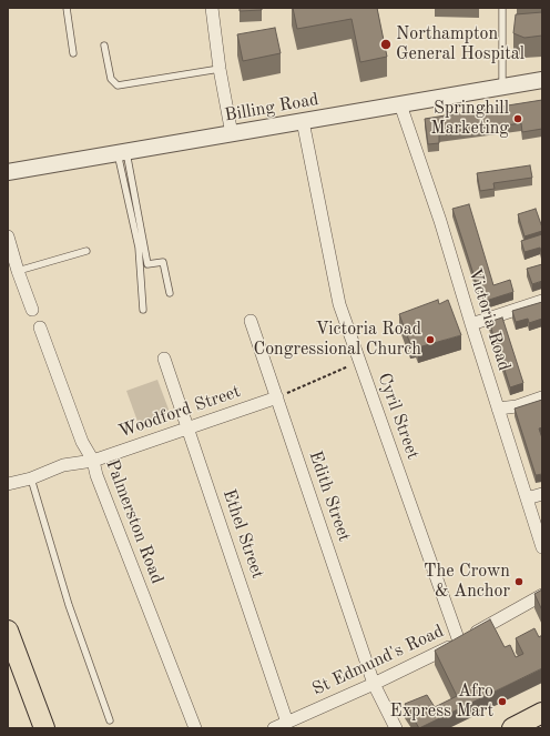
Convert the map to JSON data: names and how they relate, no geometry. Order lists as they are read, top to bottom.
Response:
{
  "streets": {
    "street": [
      "Billing Road",
      "Victoria Road",
      "Woodford Street",
      "Cyril Street",
      "Edith Street",
      "Palmerston Road",
      "Ethel Street",
      "St Edmund's Road"
    ]
  },
  "crossings": [
    ["Billing Road", "Victoria Road"],
    ["Billing Road", "Cyril Street"],
    ["Woodford Street", "Edith Street"],
    ["Woodford Street", "Palmerston Road"],
    ["Woodford Street", "Ethel Street"],
    ["Cyril Street", "St Edmund's Road"],
    ["Edith Street", "St Edmund's Road"],
    ["Ethel Street", "St Edmund's Road"]
  ],
  "places": [
    "Northampton General Hospital",
    "Springhill Marketing",
    "Victoria Road Congressional Church",
    "The Crown & Anchor",
    "Afro Express Mart"
  ]
}
